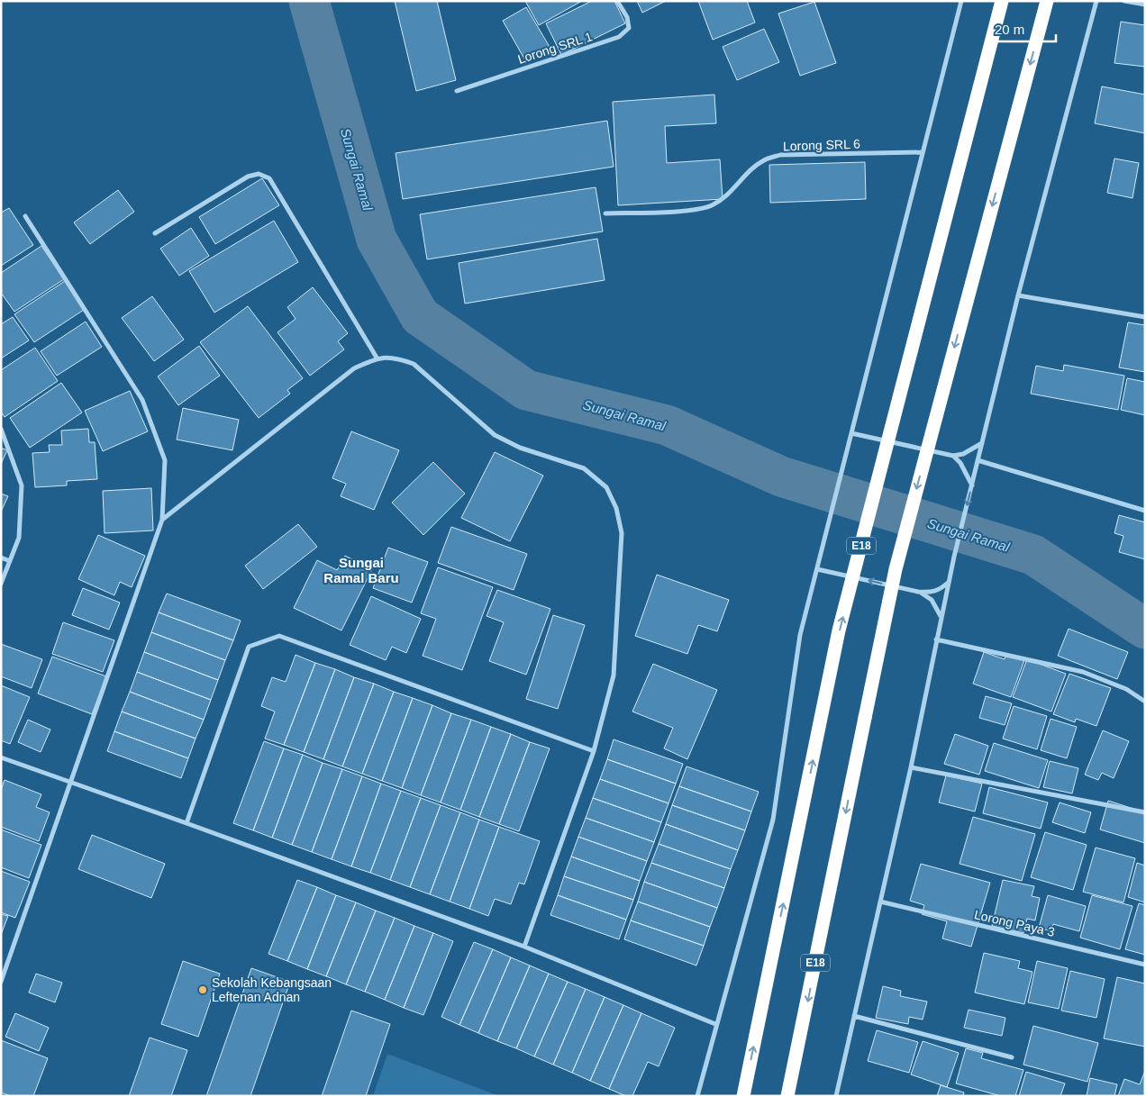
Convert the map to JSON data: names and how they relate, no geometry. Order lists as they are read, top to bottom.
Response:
{
  "streets": {
    "highway": ["E18"],
    "street": ["Lorong SRL 1", "Lorong SRL 6", "Lorong Paya 3"]
  },
  "districts": ["Sungai Ramal Baru"],
  "water": ["Sungai Ramal"],
  "places": ["Sekolah Kebangsaan Leftenan Adnan"],
  "scale_bar": "20 m"
}
